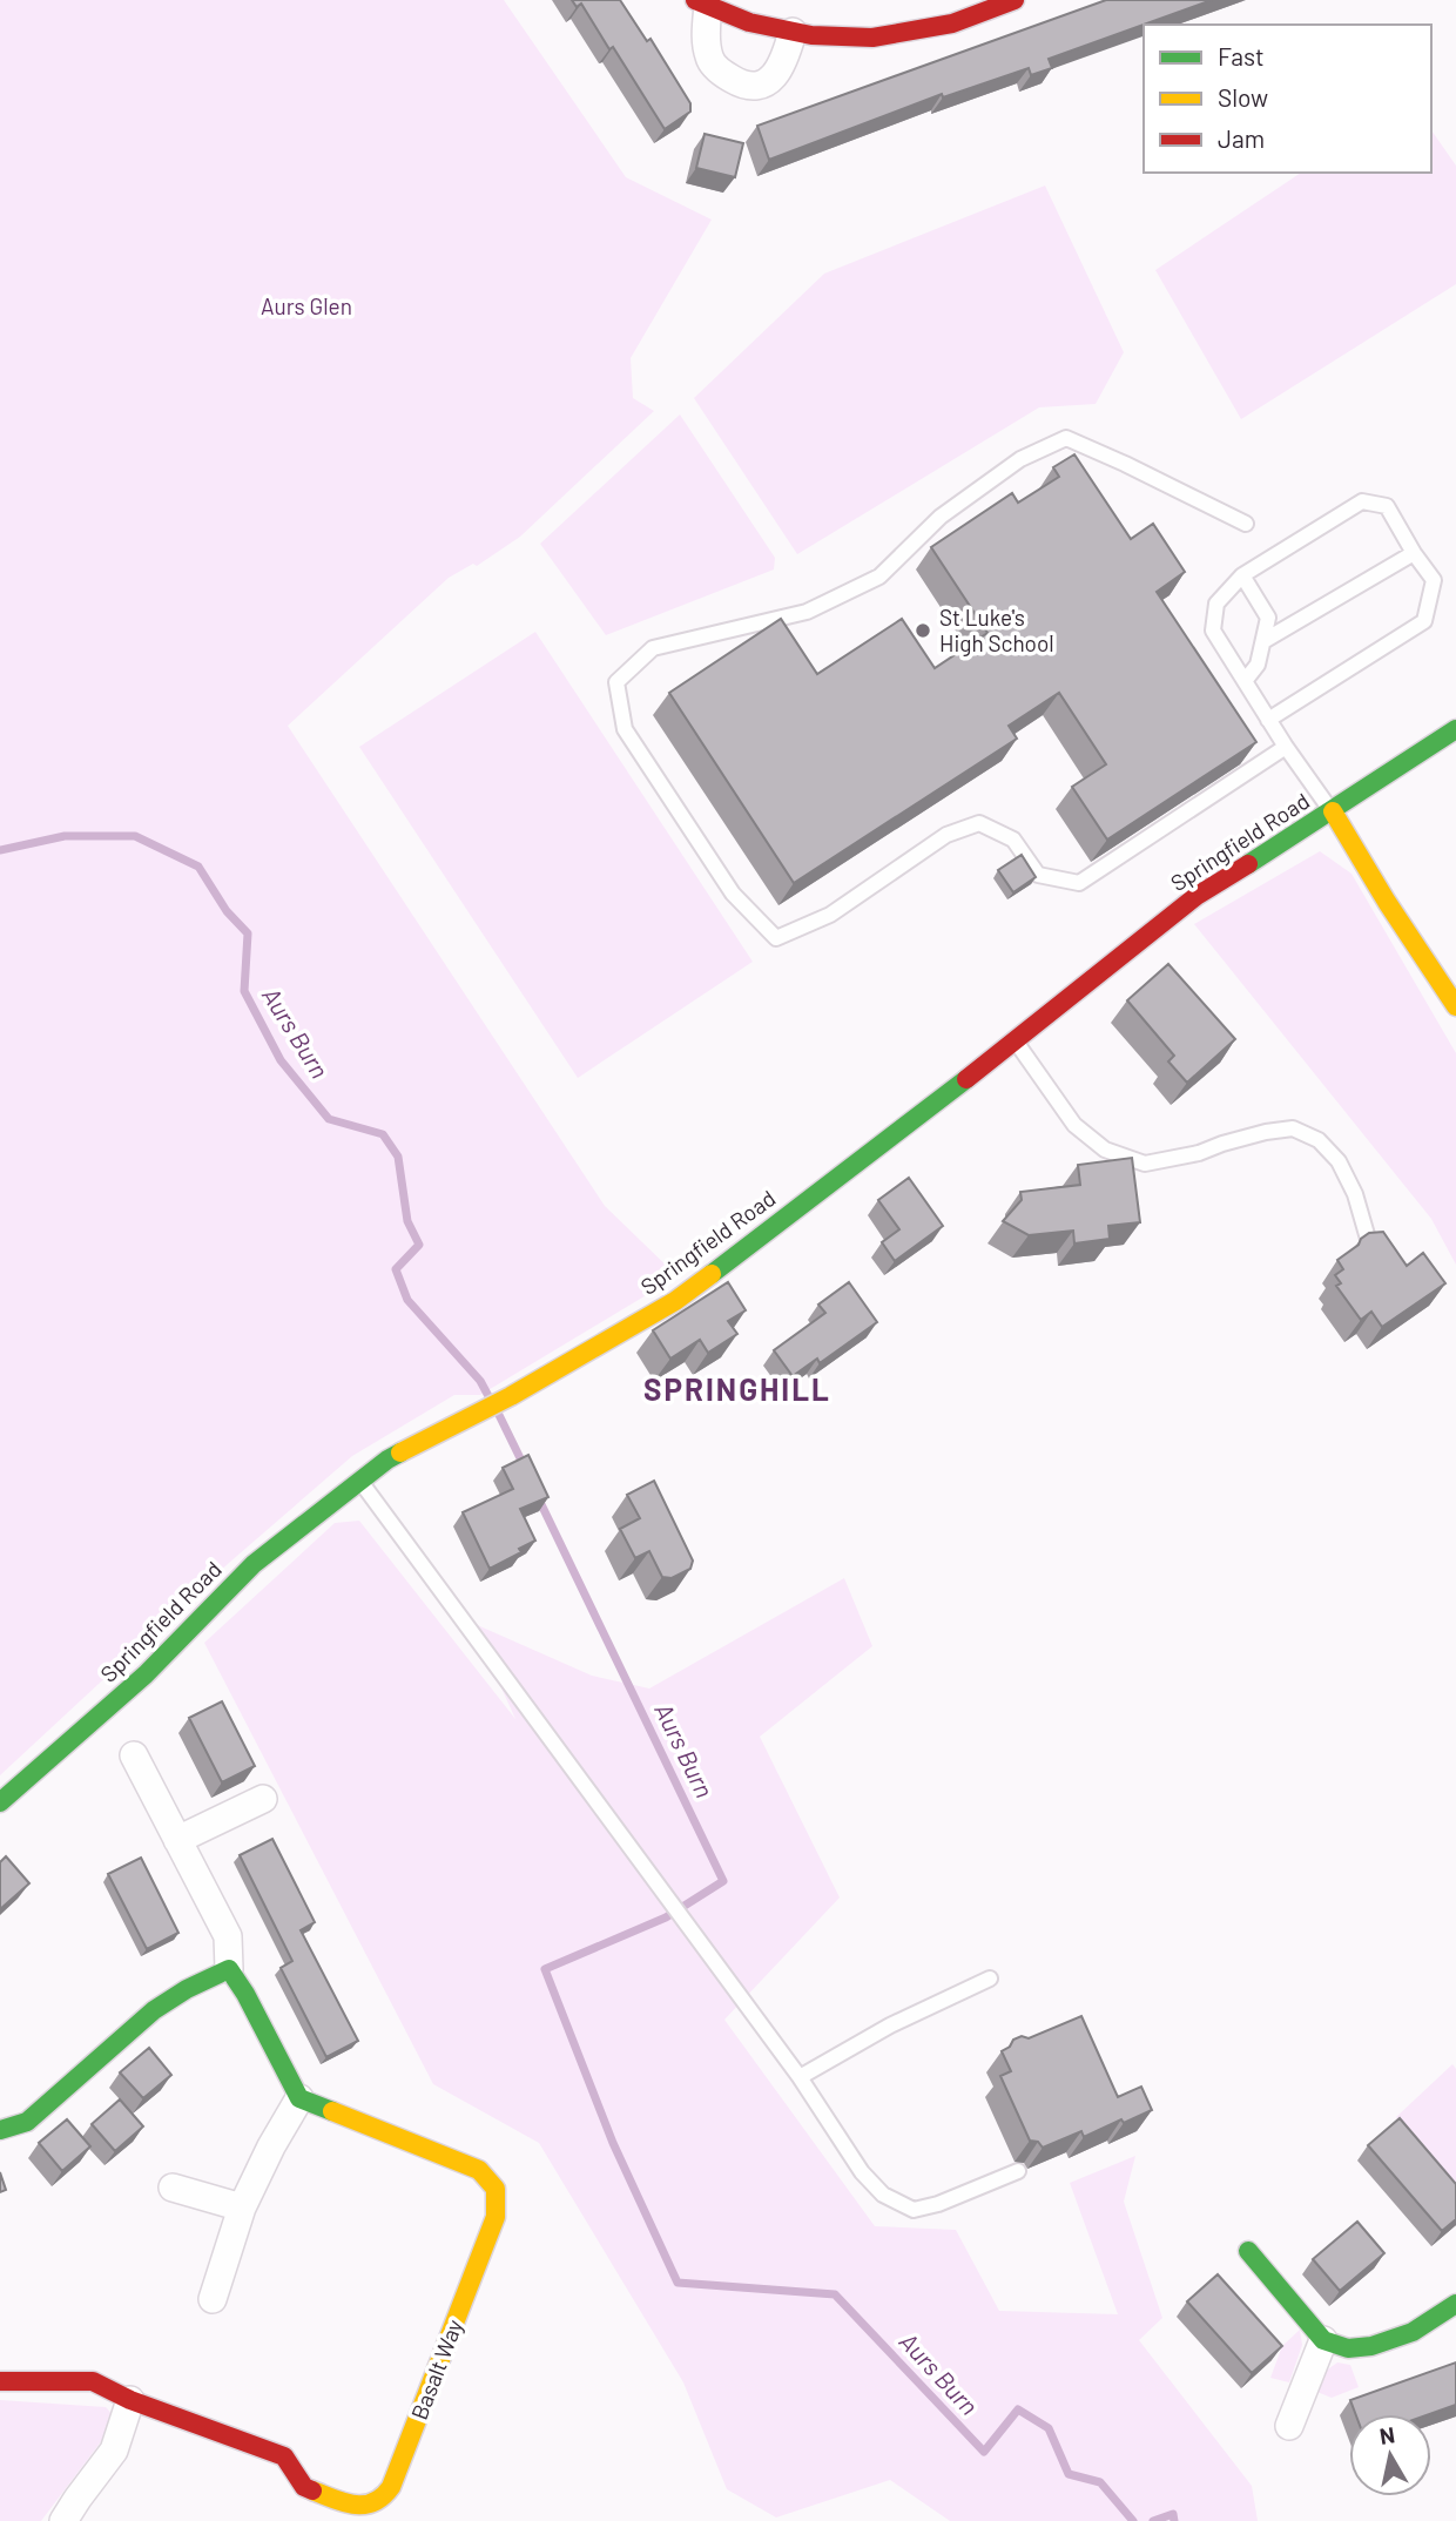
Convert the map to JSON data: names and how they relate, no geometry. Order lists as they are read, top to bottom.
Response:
{
  "streets": {
    "street": ["Springfield Road", "Basalt Way"]
  },
  "districts": ["SPRINGHILL"],
  "water": ["Aurs Burn"],
  "parks": ["Aurs Glen"],
  "places": ["St Luke's High School"],
  "legend": ["Fast", "Slow", "Jam"],
  "north": "top"
}
